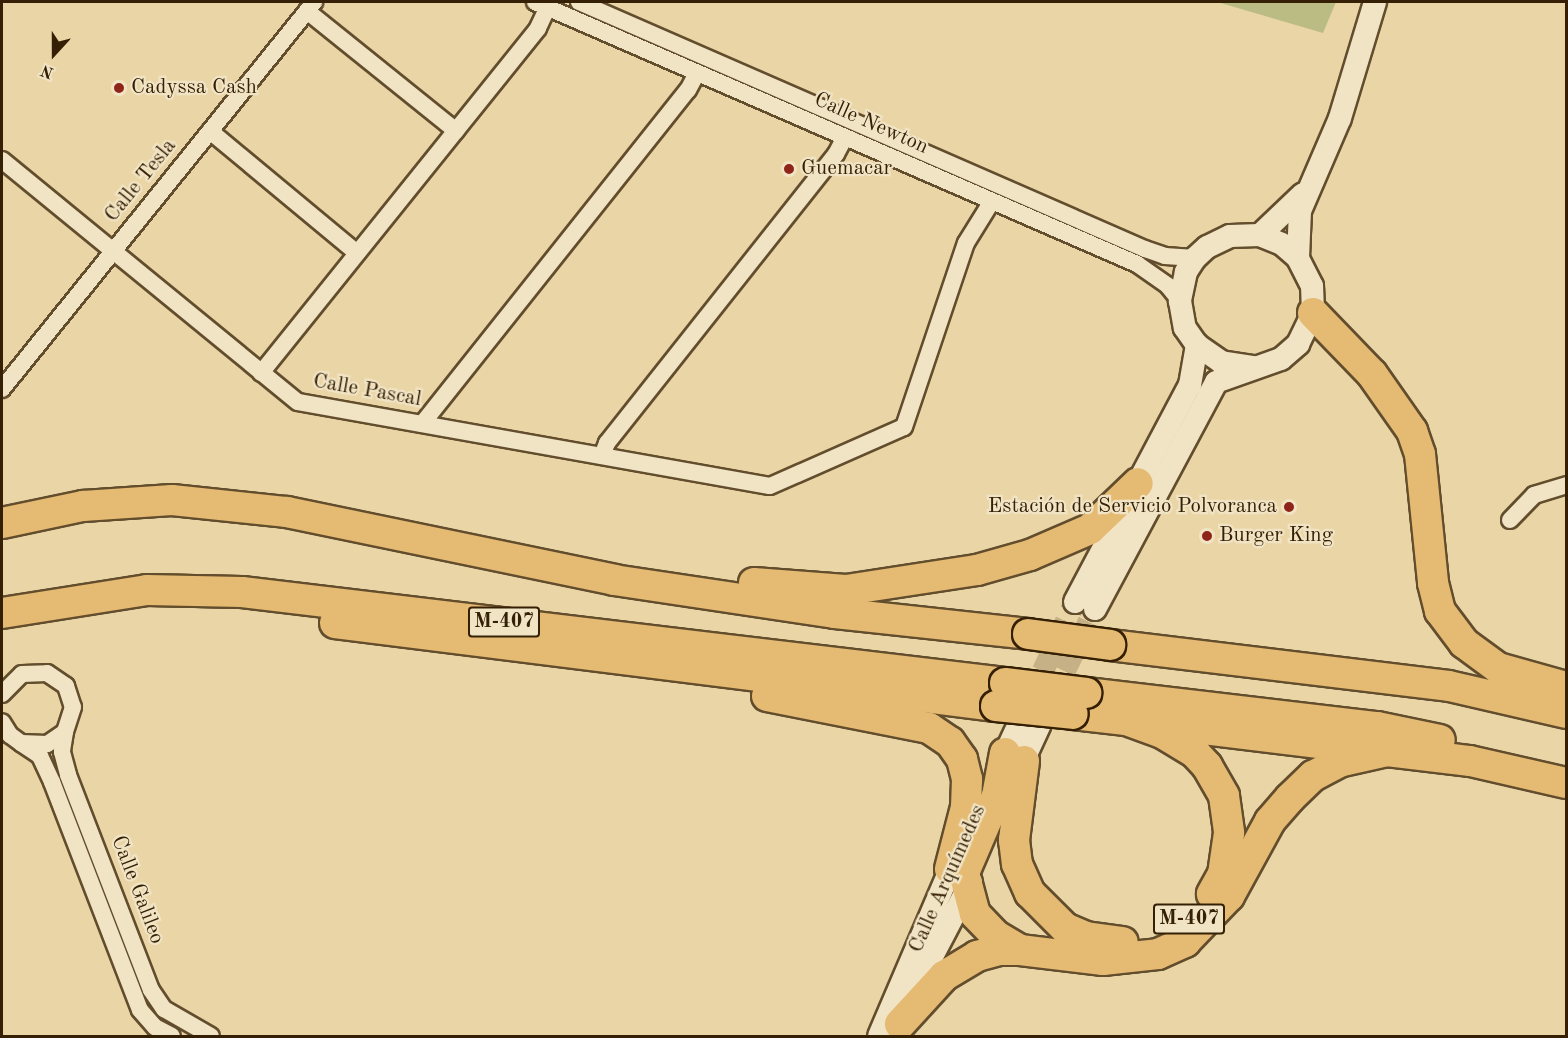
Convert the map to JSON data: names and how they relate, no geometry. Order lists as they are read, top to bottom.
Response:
{
  "streets": {
    "highway": ["M-407"],
    "street": [
      "Calle Newton",
      "Calle Tesla",
      "Calle Pascal",
      "Calle Arquímedes",
      "Calle Galileo"
    ]
  },
  "crossings": [
    ["Calle Newton", "Calle Pascal"],
    ["Calle Tesla", "Calle Pascal"],
    ["M-407", "Calle Arquímedes"]
  ],
  "places": [
    "Cadyssa Cash",
    "Guemacar",
    "Estación de Servicio Polvoranca",
    "Burger King"
  ],
  "north": "bottom"
}
